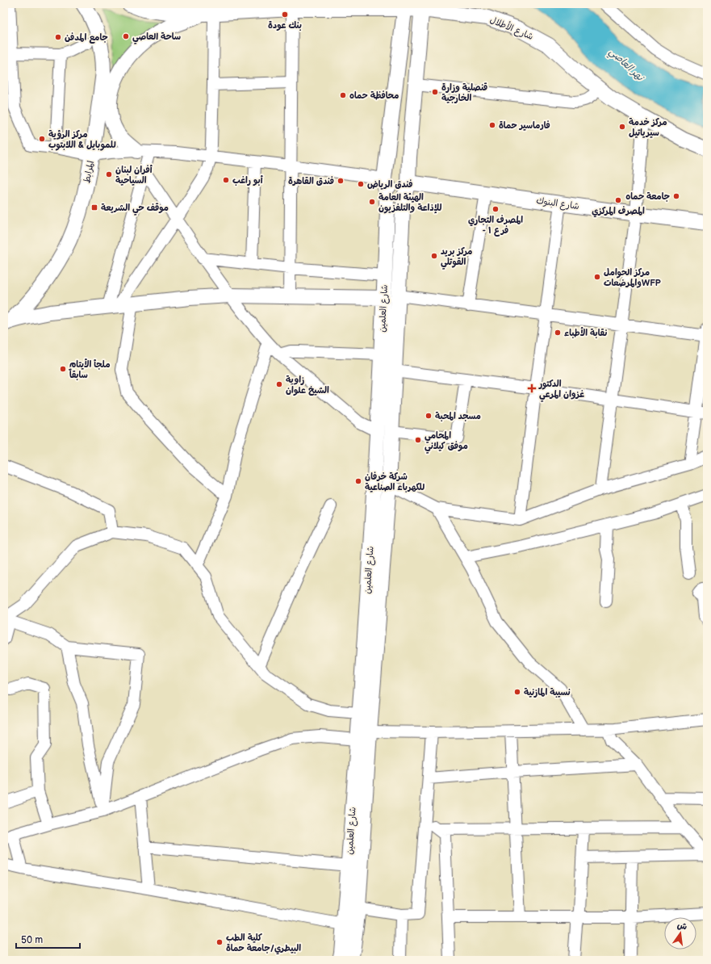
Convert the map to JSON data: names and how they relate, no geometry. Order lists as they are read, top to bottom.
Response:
{
  "streets": {
    "main road": [
      "شارع الأطلال",
      "المرابط",
      "شارع البنوك",
      "شارع العلمين"
    ]
  },
  "crossings": [
    ["شارع الأطلال", "شارع العلمين"],
    ["شارع البنوك", "شارع العلمين"]
  ],
  "water": ["نهر العاصي"],
  "places": {
    "other": [
      "بنك عودة",
      "ساحة العاصي",
      "جامع المدفن",
      "قنصلية وزارة الخارجية",
      "محافظة حماه",
      "فارماسير حماة",
      "مركز خدمة سيرياتيل",
      "مركز الرؤية للموبايل & اللابتوب",
      "أفران لبنان السياحية",
      "أبو راغب",
      "فندق القاهرة",
      "فندق الرياض",
      "جامعة حماه",
      "المصرف المركزي",
      "الهيئة العامة للإذاعة والتلفزيون",
      "المصرف التجاري - فرع ١",
      "مركز بريد القوتلي",
      "مركز الحوامل والمرضعاتWFP",
      "نقابة الأطباء",
      "ملجأ الأيتام سابقاً",
      "زاوية الشيخ علوان",
      "مسجد المحبة",
      "المحامي موفق كيلاني",
      "شركة خرفان للكهرباء الصناعية",
      "نسيبة المازنية",
      "كلية الطب البيطري/جامعة حماة"
    ],
    "transit": ["موقف حي الشريعة"],
    "health": ["الدكتور غزوان المرعي"]
  },
  "scale_bar": "50 m",
  "north": "top"
}
